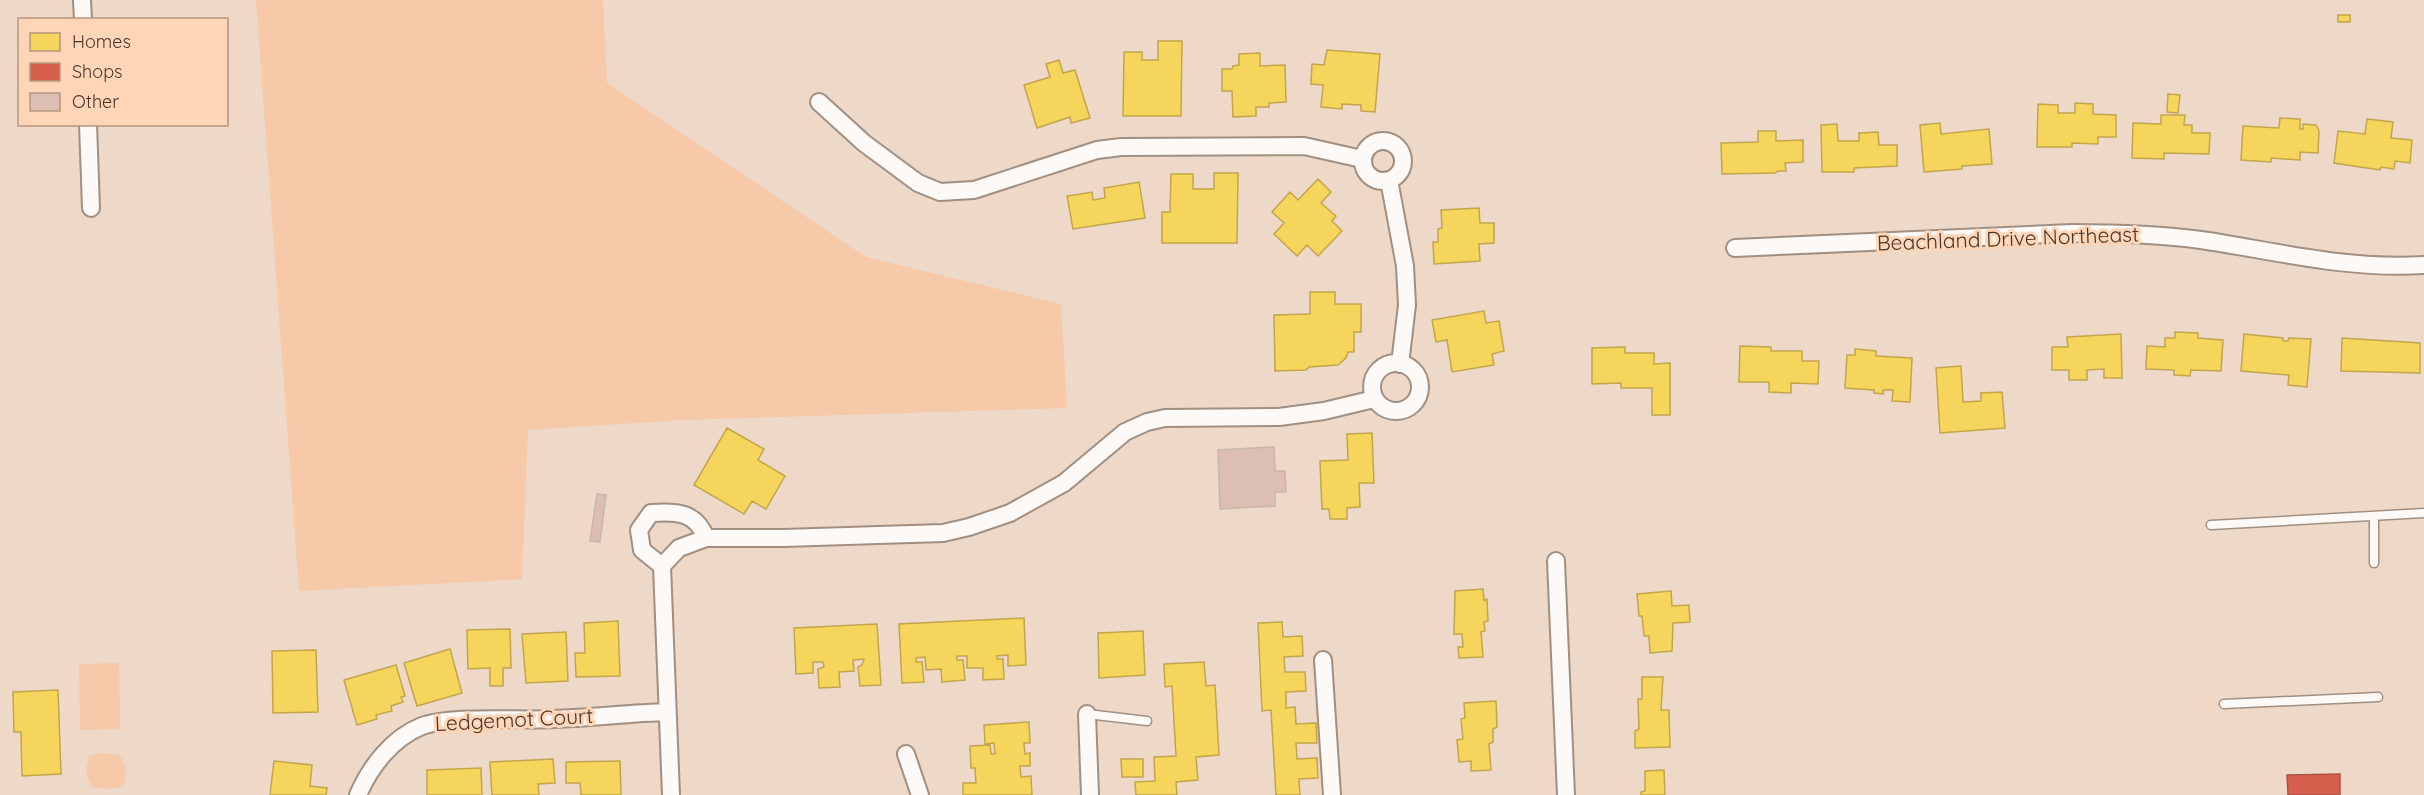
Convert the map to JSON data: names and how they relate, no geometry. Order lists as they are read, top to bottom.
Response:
{
  "streets": {
    "street": ["Beachland Drive Northeast", "Ledgemot Court"]
  },
  "legend": ["Homes", "Shops", "Other"]
}
